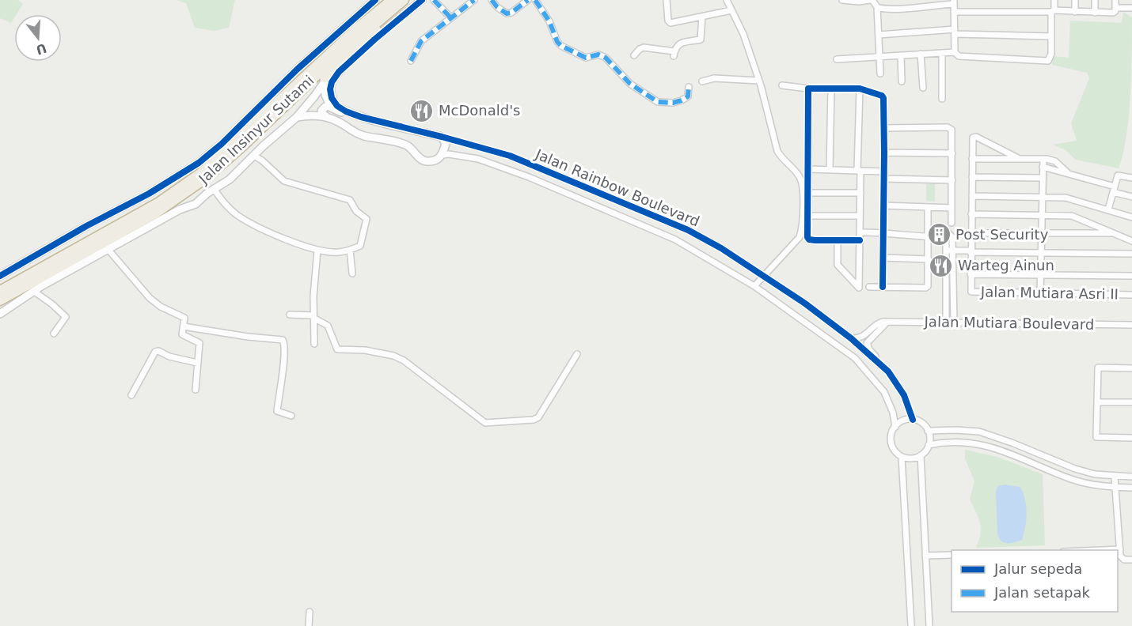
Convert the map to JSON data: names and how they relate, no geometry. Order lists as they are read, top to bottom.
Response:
{
  "streets": {
    "highway": ["Jalan Insinyur Sutami"],
    "street": ["Jalan Rainbow Boulevard", "Jalan Mutiara Asri II", "Jalan Mutiara Boulevard"]
  },
  "crossings": [
    ["Jalan Rainbow Boulevard", "Jalan Mutiara Boulevard"]
  ],
  "places": {
    "restaurant": ["McDonald's", "Warteg Ainun"],
    "building": ["Post Security"]
  },
  "legend": ["Jalur sepeda", "Jalan setapak"],
  "north": "bottom"
}
